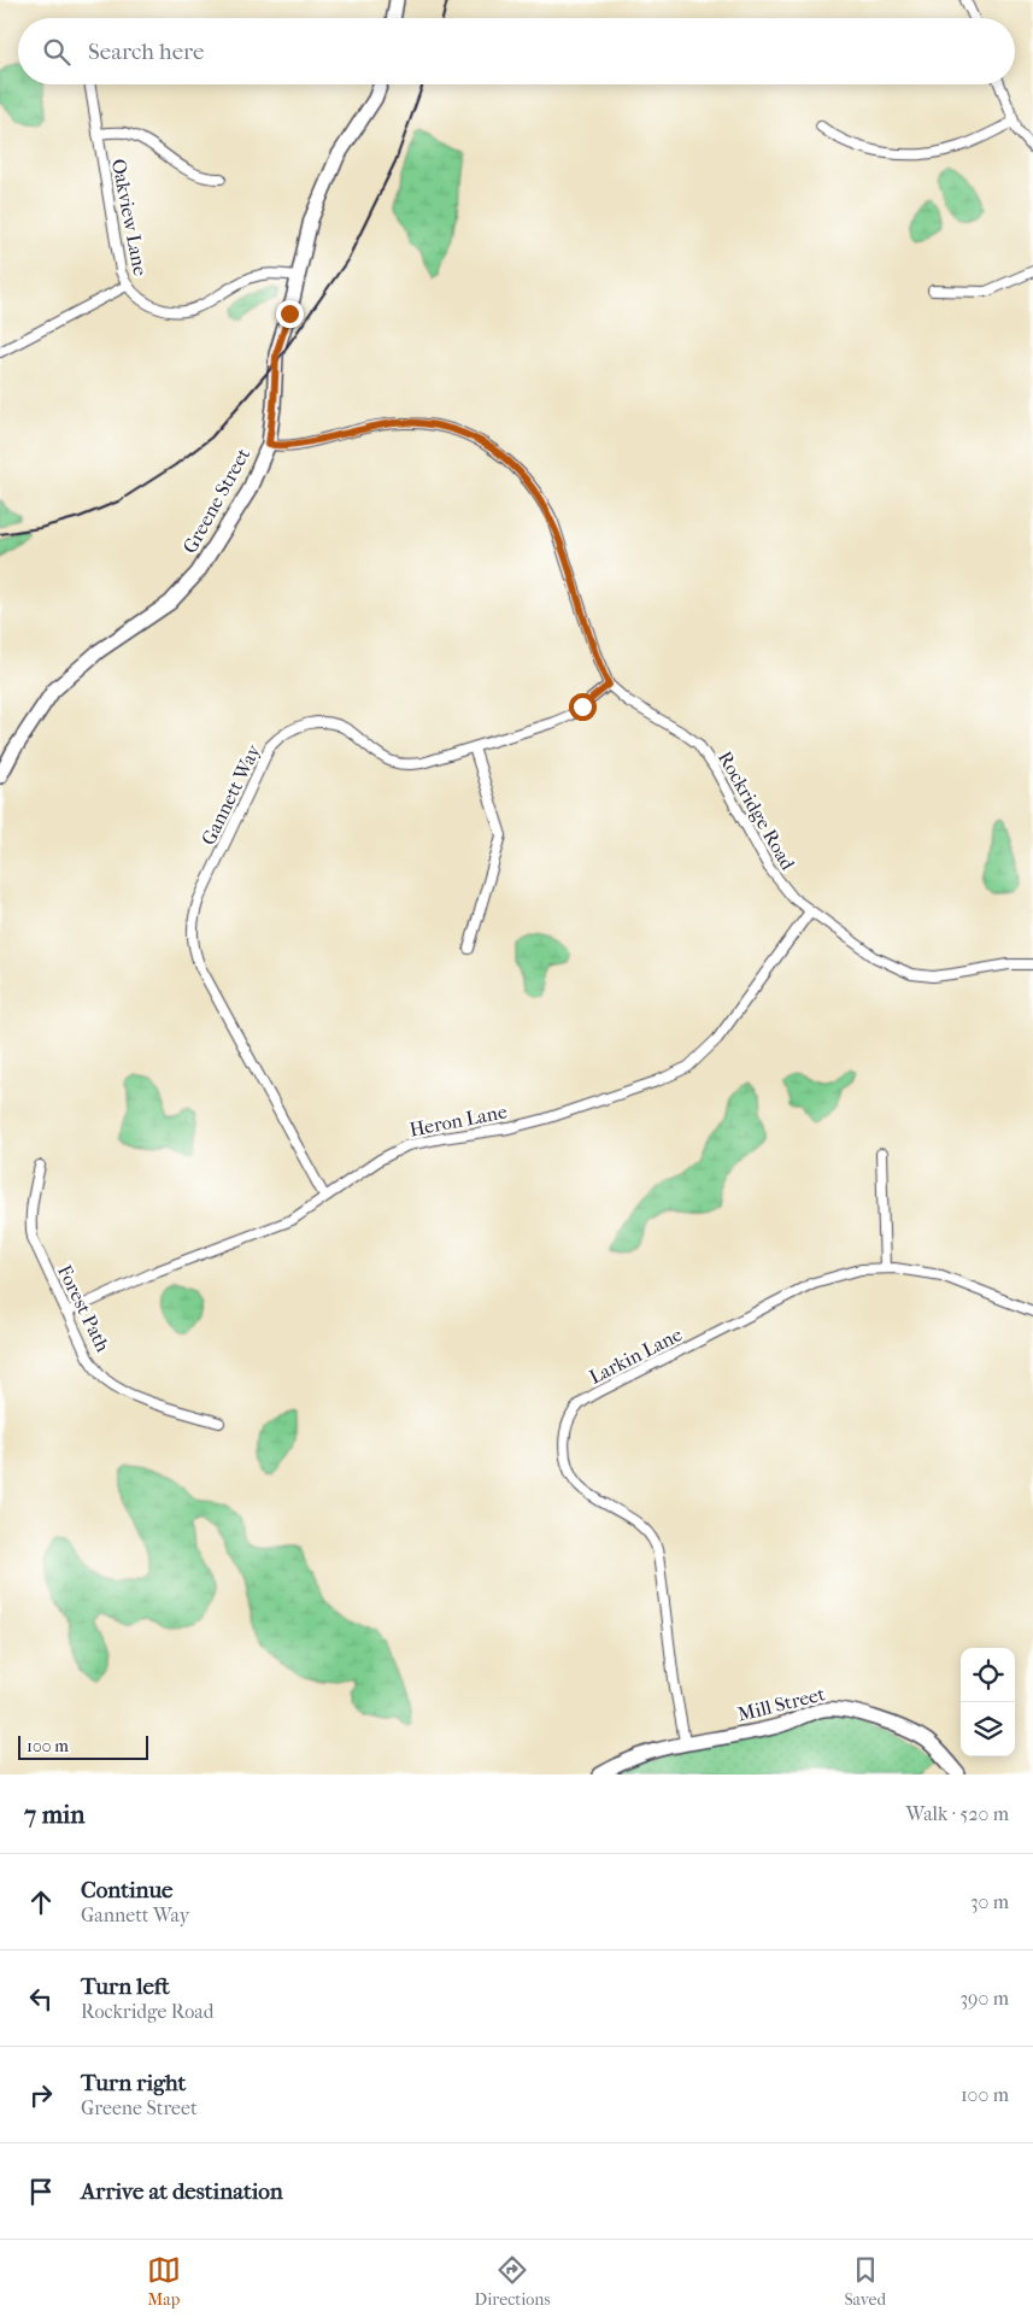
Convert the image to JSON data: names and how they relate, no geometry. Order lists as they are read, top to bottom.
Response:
{
  "streets": {
    "street": [
      "Oakview Lane",
      "Greene Street",
      "Gannett Way",
      "Rockridge Road",
      "Heron Lane",
      "Forest Path",
      "Larkin Lane",
      "Mill Street"
    ]
  },
  "crossings": [
    ["Oakview Lane", "Greene Street"],
    ["Gannett Way", "Rockridge Road"],
    ["Gannett Way", "Heron Lane"],
    ["Rockridge Road", "Heron Lane"],
    ["Heron Lane", "Forest Path"],
    ["Larkin Lane", "Mill Street"]
  ],
  "scale_bar": "100 m",
  "page": {
    "search": "Search here",
    "scale": "100 m",
    "heading": ["7 min", "Walk · 520 m"],
    "list": [
      ["Continue", "Gannett Way", "30 m"],
      ["Turn left", "Rockridge Road", "390 m"],
      ["Turn right", "Greene Street", "100 m"],
      "Arrive at destination"
    ],
    "nav": ["Map", "Directions", "Saved"]
  }
}
